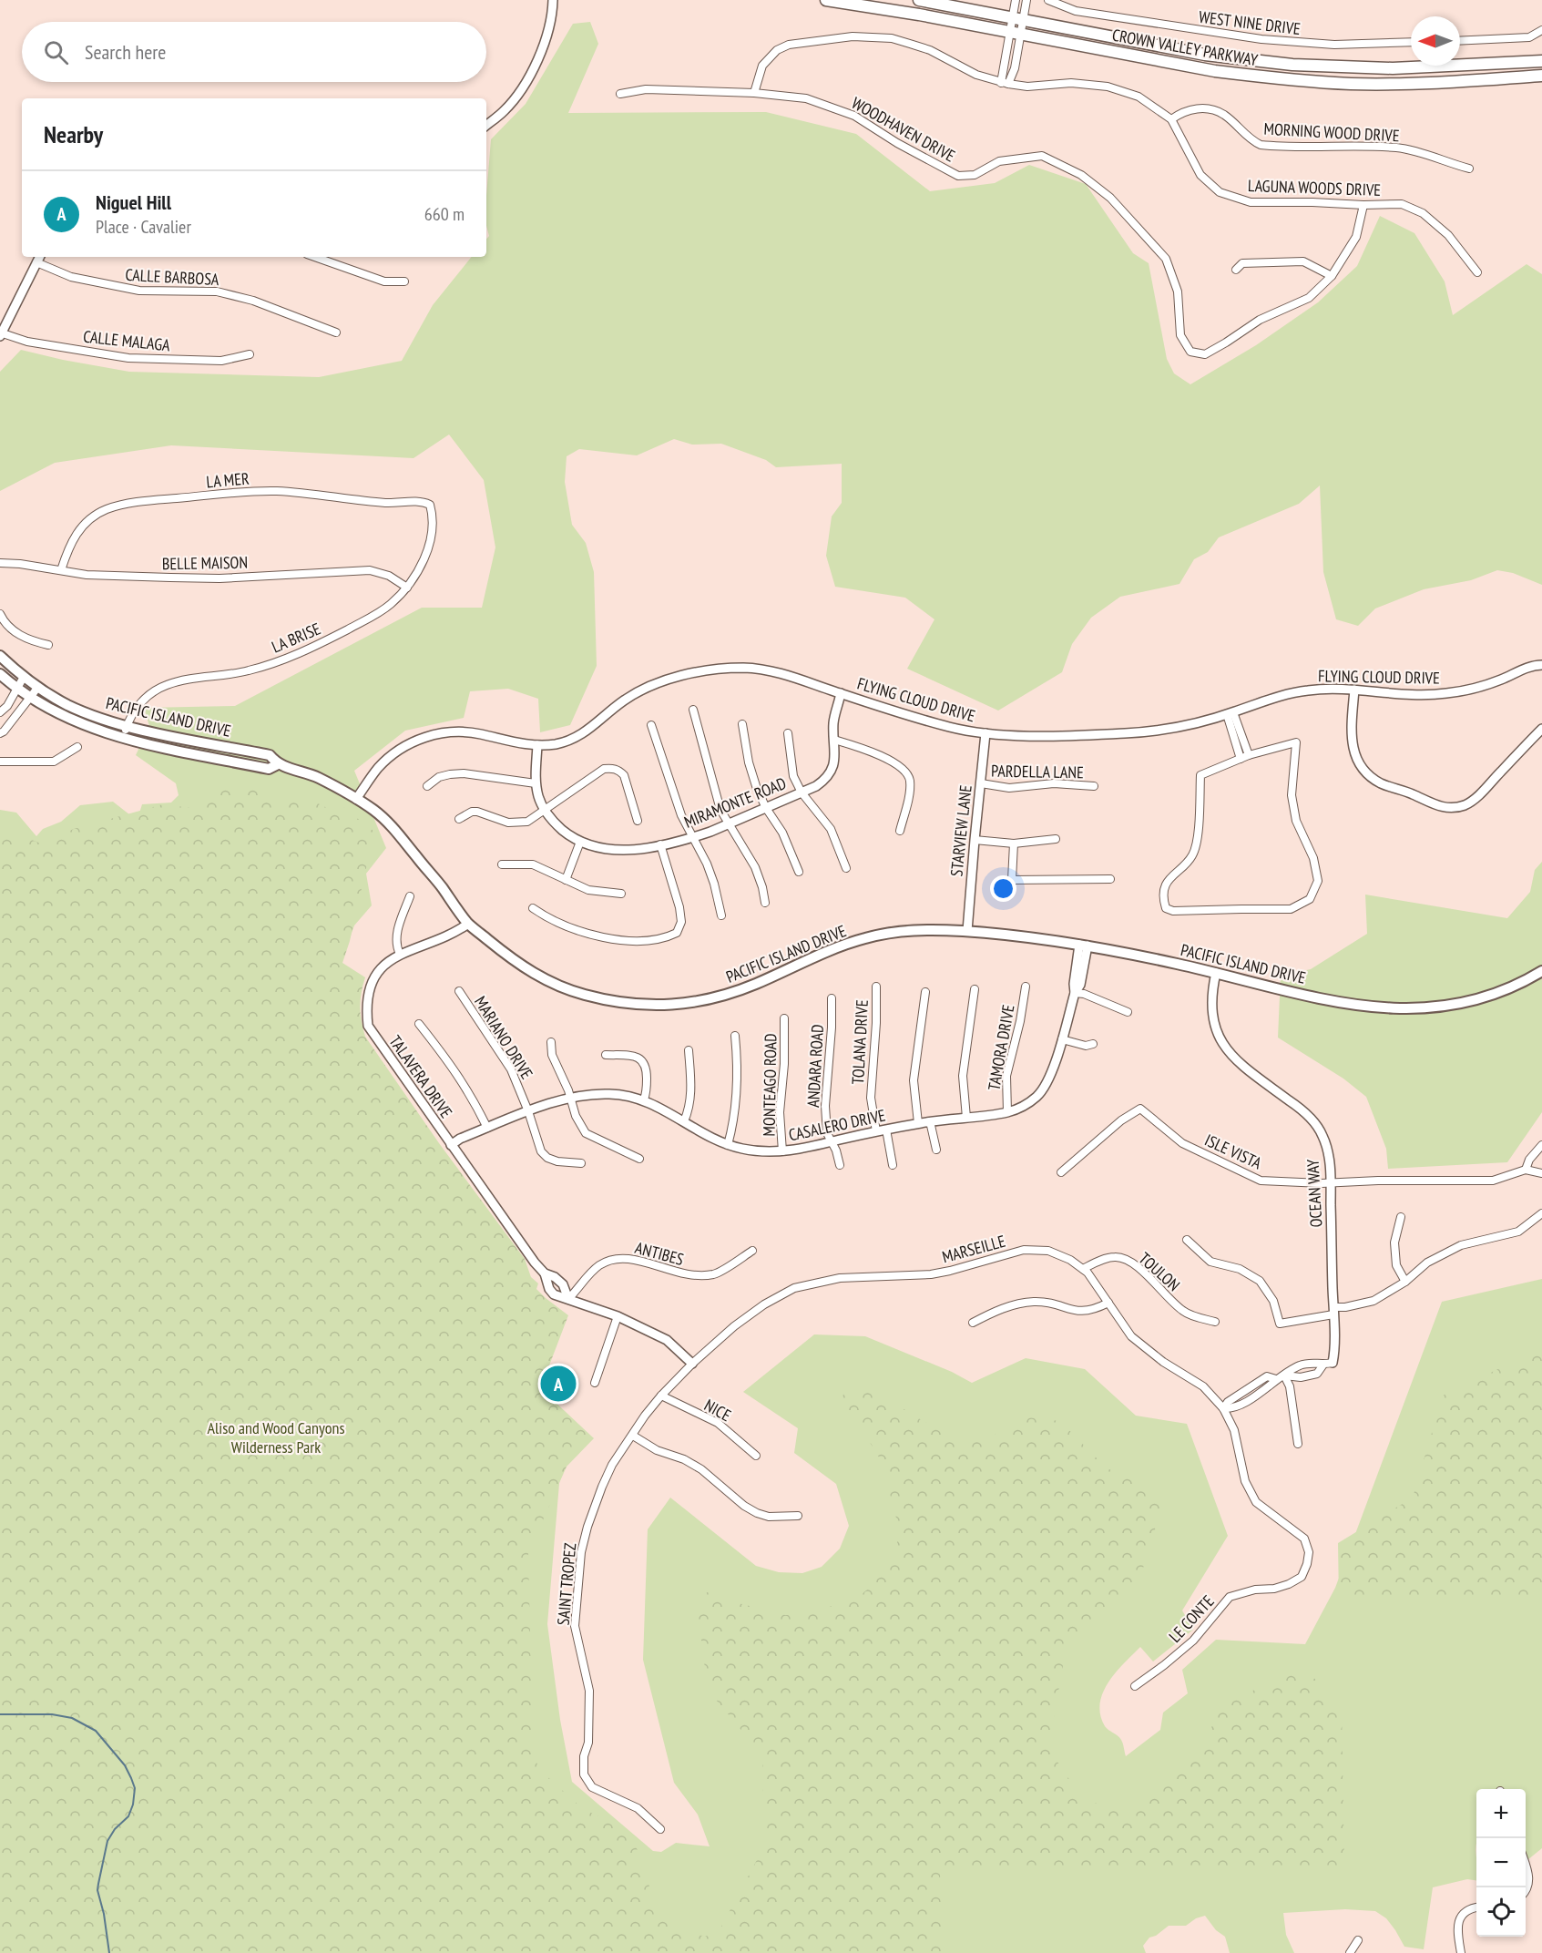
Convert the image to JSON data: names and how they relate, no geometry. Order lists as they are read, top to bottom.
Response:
{
  "streets": {
    "main road": ["CROWN VALLEY PARKWAY", "PACIFIC ISLAND DRIVE"],
    "street": [
      "WEST NINE DRIVE",
      "WOODHAVEN DRIVE",
      "MORNING WOOD DRIVE",
      "LAGUNA WOODS DRIVE",
      "CALLE BARBOSA",
      "CALLE MALAGA",
      "LA MER",
      "BELLE MAISON",
      "LA BRISE",
      "FLYING CLOUD DRIVE",
      "PARDELLA LANE",
      "MIRAMONTE ROAD",
      "STARVIEW LANE",
      "MARIANO DRIVE",
      "TOLANA DRIVE",
      "TAMORA DRIVE",
      "ANDARA ROAD",
      "TALAVERA DRIVE",
      "MONTEAGO ROAD",
      "CASALERO DRIVE",
      "ISLE VISTA",
      "OCEAN WAY",
      "MARSEILLE",
      "ANTIBES",
      "TOULON",
      "NICE",
      "SAINT TROPEZ",
      "LE CONTE"
    ]
  },
  "crossings": [
    ["WOODHAVEN DRIVE", "LAGUNA WOODS DRIVE"],
    ["MORNING WOOD DRIVE", "LAGUNA WOODS DRIVE"],
    ["LA MER", "BELLE MAISON"],
    ["LA MER", "LA BRISE"],
    ["BELLE MAISON", "LA BRISE"],
    ["LA BRISE", "PACIFIC ISLAND DRIVE"],
    ["FLYING CLOUD DRIVE", "PACIFIC ISLAND DRIVE"],
    ["FLYING CLOUD DRIVE", "MIRAMONTE ROAD"],
    ["FLYING CLOUD DRIVE", "STARVIEW LANE"],
    ["PACIFIC ISLAND DRIVE", "STARVIEW LANE"],
    ["PACIFIC ISLAND DRIVE", "TALAVERA DRIVE"],
    ["PACIFIC ISLAND DRIVE", "CASALERO DRIVE"],
    ["PACIFIC ISLAND DRIVE", "OCEAN WAY"],
    ["PARDELLA LANE", "STARVIEW LANE"],
    ["MARIANO DRIVE", "CASALERO DRIVE"],
    ["TOLANA DRIVE", "CASALERO DRIVE"],
    ["TAMORA DRIVE", "CASALERO DRIVE"],
    ["ANDARA ROAD", "CASALERO DRIVE"],
    ["TALAVERA DRIVE", "CASALERO DRIVE"],
    ["TALAVERA DRIVE", "MARSEILLE"],
    ["TALAVERA DRIVE", "ANTIBES"],
    ["TALAVERA DRIVE", "SAINT TROPEZ"],
    ["MONTEAGO ROAD", "CASALERO DRIVE"],
    ["ISLE VISTA", "OCEAN WAY"],
    ["MARSEILLE", "TOULON"],
    ["MARSEILLE", "SAINT TROPEZ"],
    ["MARSEILLE", "LE CONTE"],
    ["NICE", "SAINT TROPEZ"]
  ],
  "parks": ["Aliso and Wood Canyons Wilderness Park"],
  "north": "left",
  "page": {
    "search": "Search here",
    "heading": "Nearby",
    "list": [
      {
        "mark": "A",
        "name": "Niguel Hill",
        "note": "Place · Cavalier",
        "value": "660 m"
      }
    ],
    "pins": "A",
    "map_buttons": ["+", "−"]
  }
}
